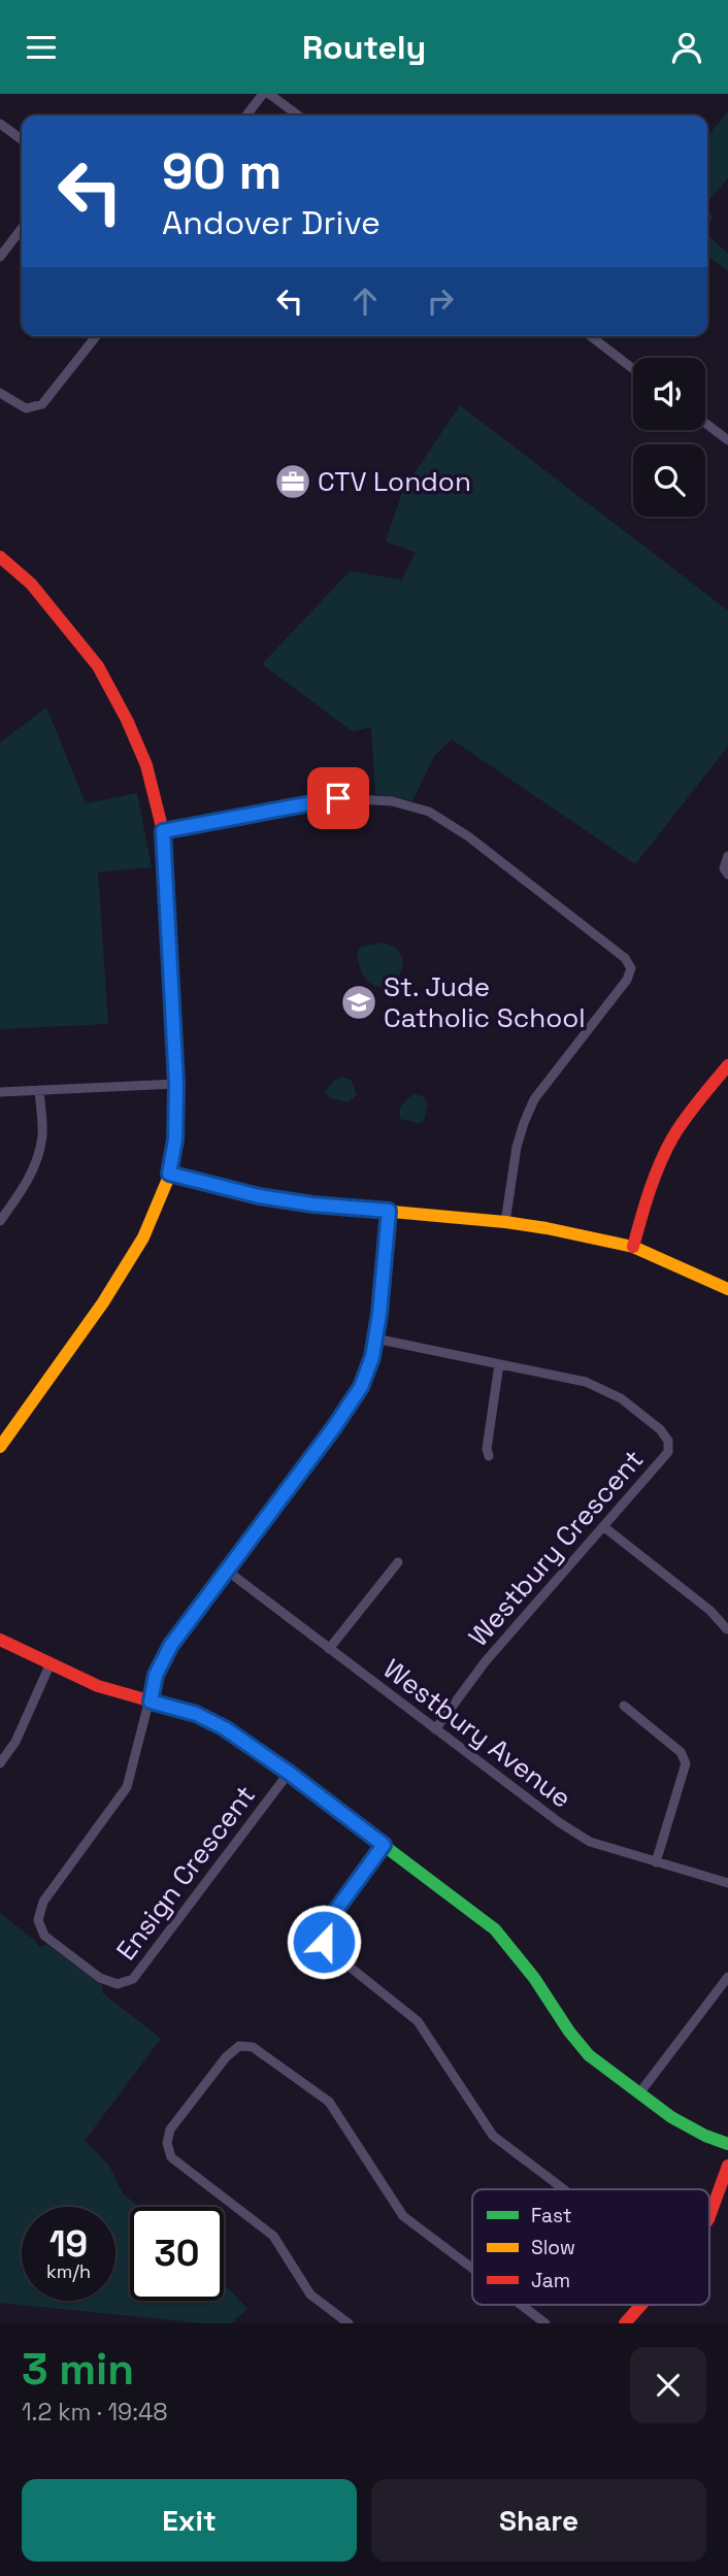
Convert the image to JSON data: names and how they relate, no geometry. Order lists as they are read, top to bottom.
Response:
{
  "streets": {
    "street": ["Westbury Crescent", "Westbury Avenue", "Ensign Crescent"]
  },
  "crossings": [
    ["Westbury Crescent", "Westbury Avenue"],
    ["Westbury Crescent", "Ensign Crescent"],
    ["Westbury Avenue", "Ensign Crescent"]
  ],
  "places": {
    "office": ["CTV London"],
    "school or university": ["St. Jude Catholic School"]
  },
  "legend": ["Fast", "Slow", "Jam"],
  "page": {
    "header": "Routely",
    "turn": ["90 m", "Andover Drive"],
    "speed": "19 km/h",
    "limit": "30",
    "heading": ["3 min", "1.2 km · 19:48"],
    "buttons": ["Exit", "Share"]
  }
}
